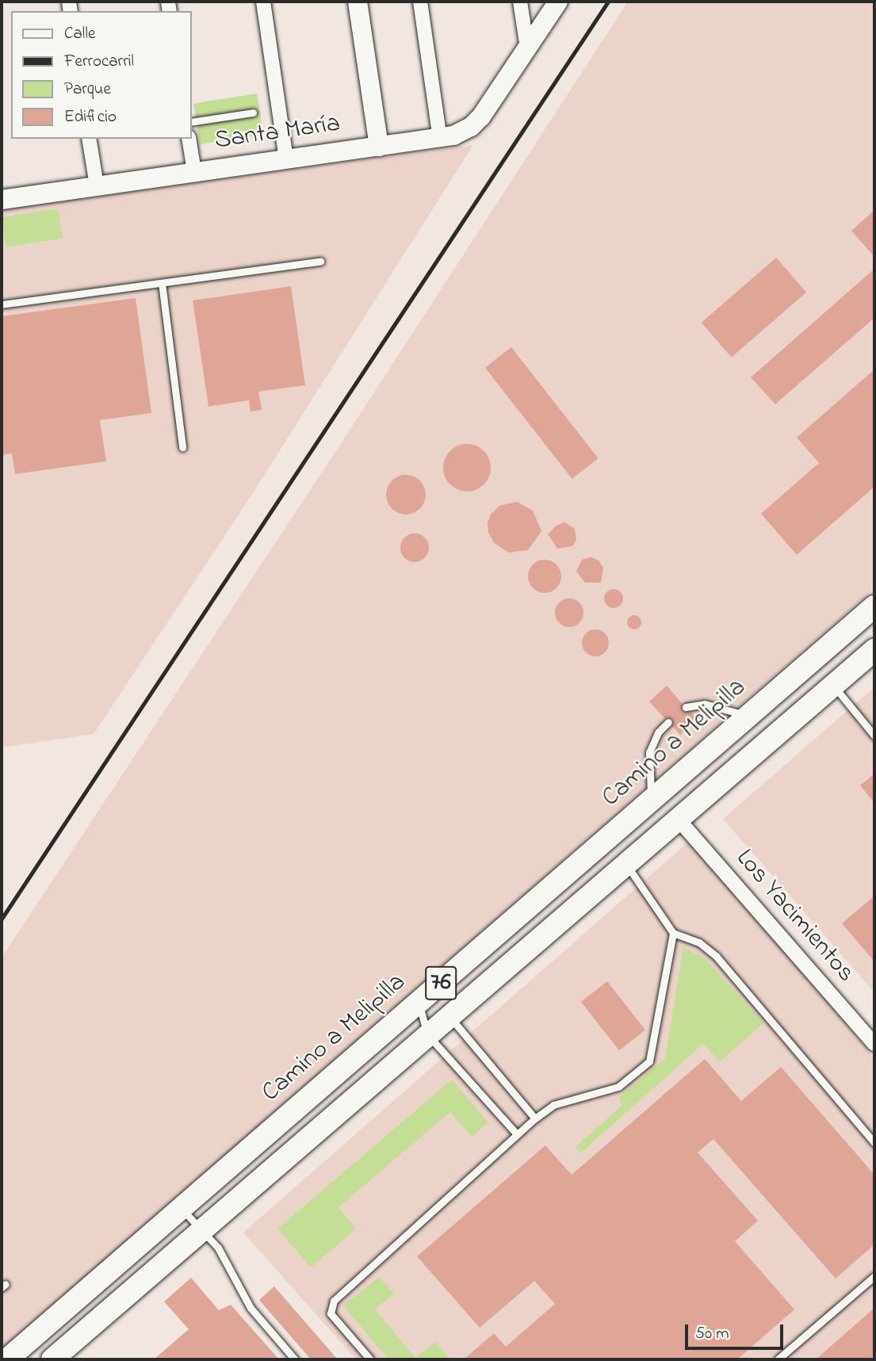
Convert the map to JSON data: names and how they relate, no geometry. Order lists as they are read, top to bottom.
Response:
{
  "streets": {
    "main road": ["Camino a Melipilla", "76"],
    "street": ["Santa María", "Los Yacimientos"]
  },
  "crossings": [
    ["Los Yacimientos", "76"]
  ],
  "legend": [
    "Calle",
    "Ferrocarril",
    "Parque",
    "Edificio"
  ],
  "scale_bar": "50 m"
}
